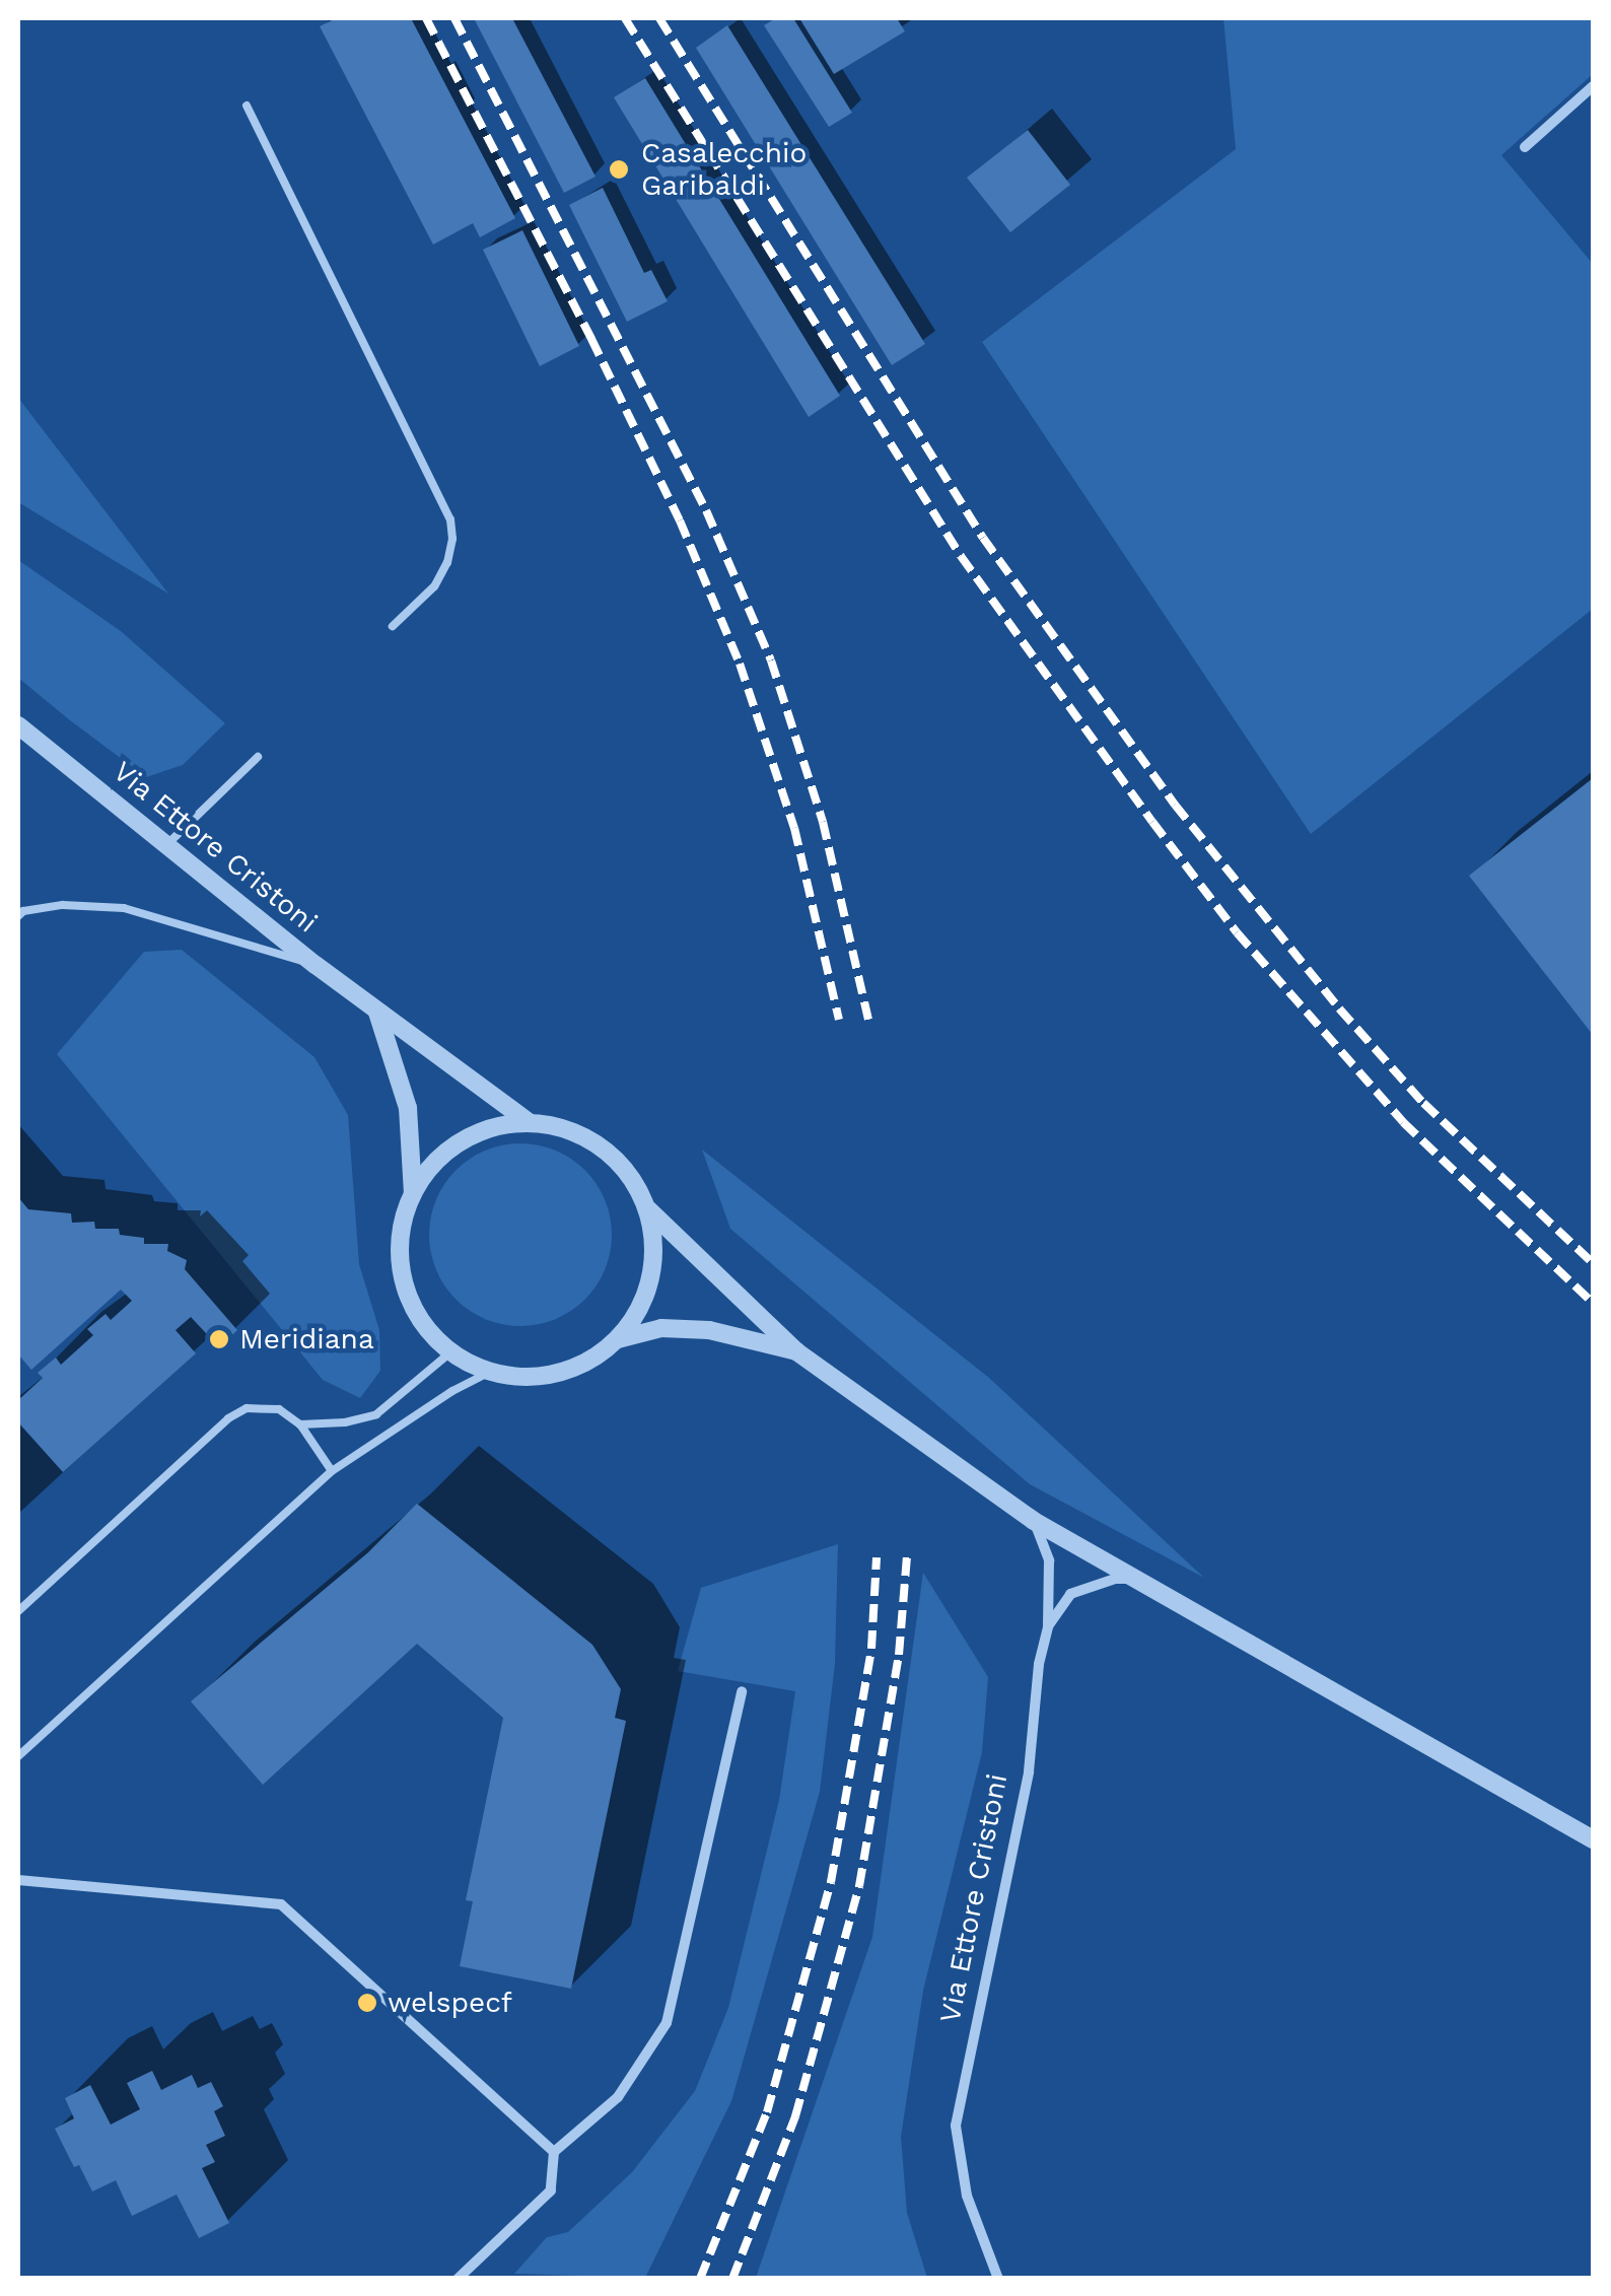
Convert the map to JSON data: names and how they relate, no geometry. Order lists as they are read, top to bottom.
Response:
{
  "streets": {
    "street": ["Via Ettore Cristoni"]
  },
  "places": ["Casalecchio Garibaldi", "Meridiana", "welspecf"]
}
